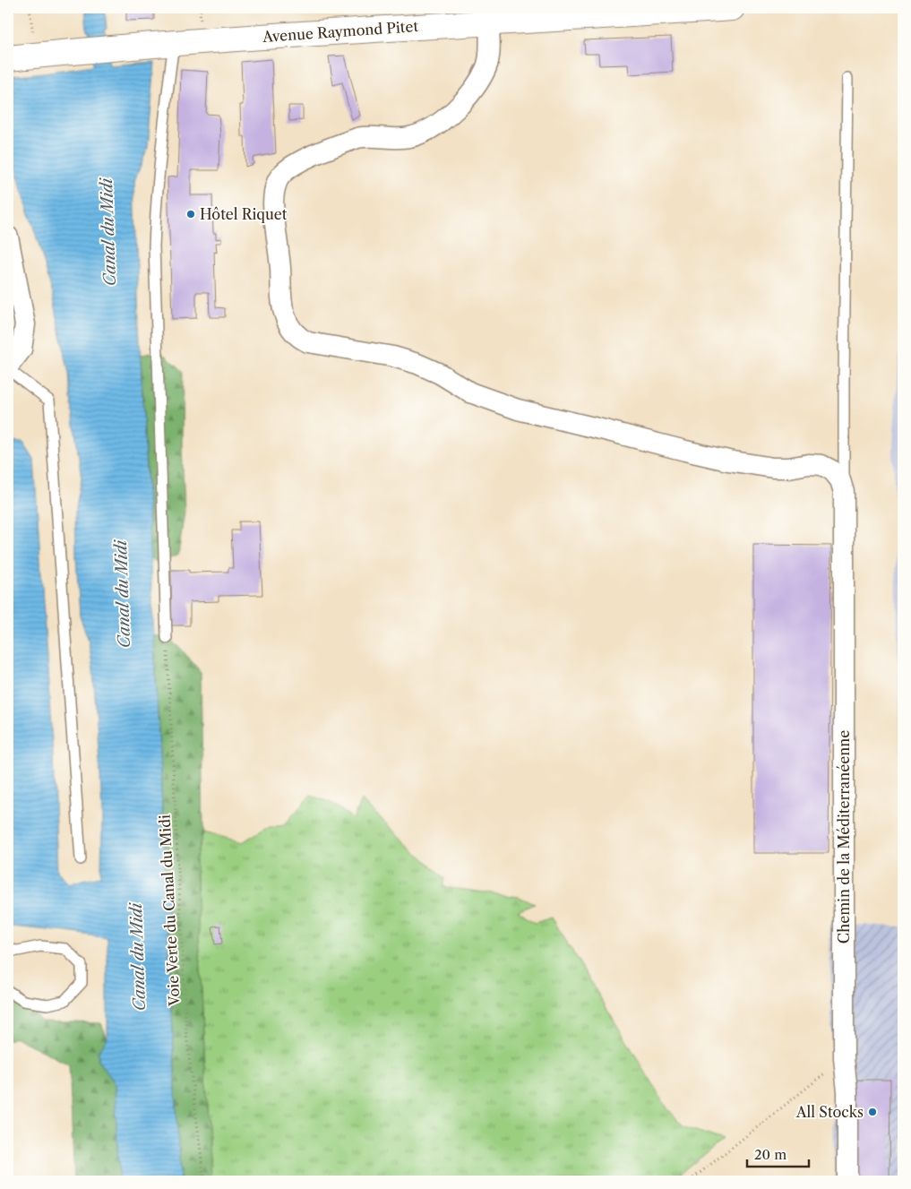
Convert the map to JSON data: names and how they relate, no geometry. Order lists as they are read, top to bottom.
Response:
{
  "streets": {
    "main road": ["Avenue Raymond Pitet"],
    "street": ["Chemin de la Méditerranéenne"],
    "path": ["Voie Verte du Canal du Midi"]
  },
  "water": ["Canal du Midi"],
  "places": ["Hôtel Riquet", "All Stocks"],
  "scale_bar": "20 m"
}
